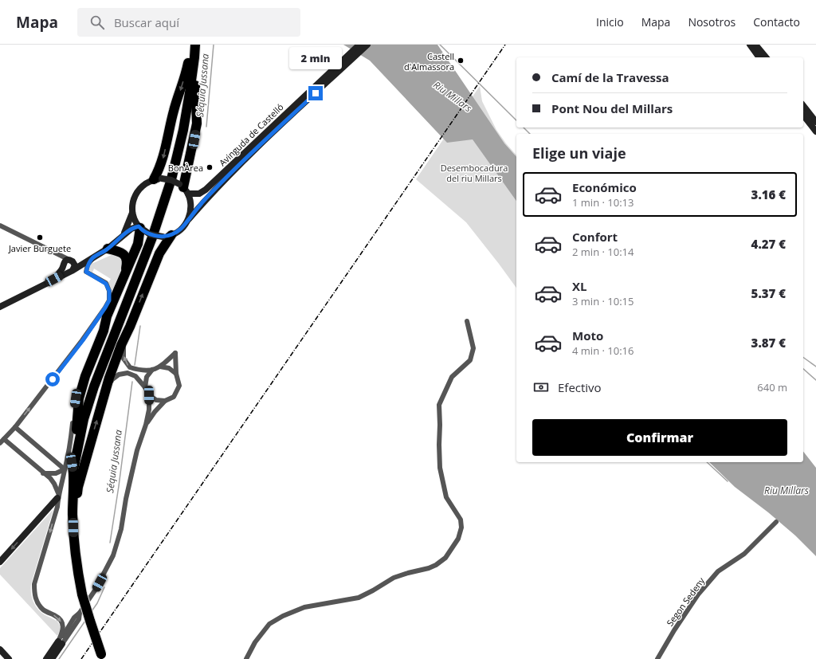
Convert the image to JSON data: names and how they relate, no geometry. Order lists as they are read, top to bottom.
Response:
{
  "streets": {
    "main road": ["Avinguda de Castelló"],
    "street": ["Segon Sedeny"]
  },
  "water": ["Séquia Jussana", "Riu Millars"],
  "parks": ["Desembocadura del riu Millars"],
  "places": ["Castell d'Almassora", "BonÀrea", "Javier Burguete"],
  "page": {
    "header": "Mapa",
    "search": "Buscar aquí",
    "nav": [
      "Inicio",
      "Mapa",
      "Nosotros",
      "Contacto"
    ],
    "bubble": "2 min",
    "banner": ["Camí de la Travessa", "Pont Nou del Millars"],
    "heading": "Elige un viaje",
    "list": [
      {
        "name": "Económico",
        "note": "1 min · 10:13",
        "value": "3.16 €"
      },
      {
        "name": "Confort",
        "note": "2 min · 10:14",
        "value": "4.27 €"
      },
      {
        "name": "XL",
        "note": "3 min · 10:15",
        "value": "5.37 €"
      },
      {
        "name": "Moto",
        "note": "4 min · 10:16",
        "value": "3.87 €"
      }
    ],
    "pay": ["Efectivo", "640 m"],
    "buttons": "Confirmar"
  }
}
